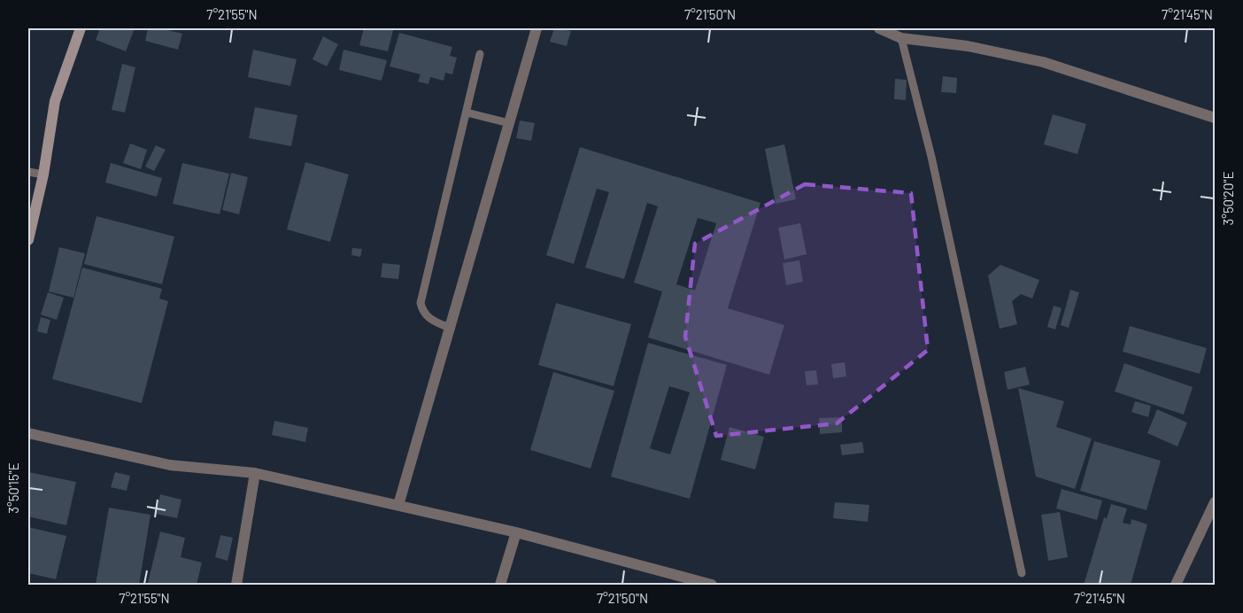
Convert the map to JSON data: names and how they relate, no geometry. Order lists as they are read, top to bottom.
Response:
{
  "coordinates": [
    "7°21'55\"N",
    "7°21'50\"N",
    "7°21'45\"N",
    "3°50'20\"E",
    "3°50'15\"E"
  ]
}
